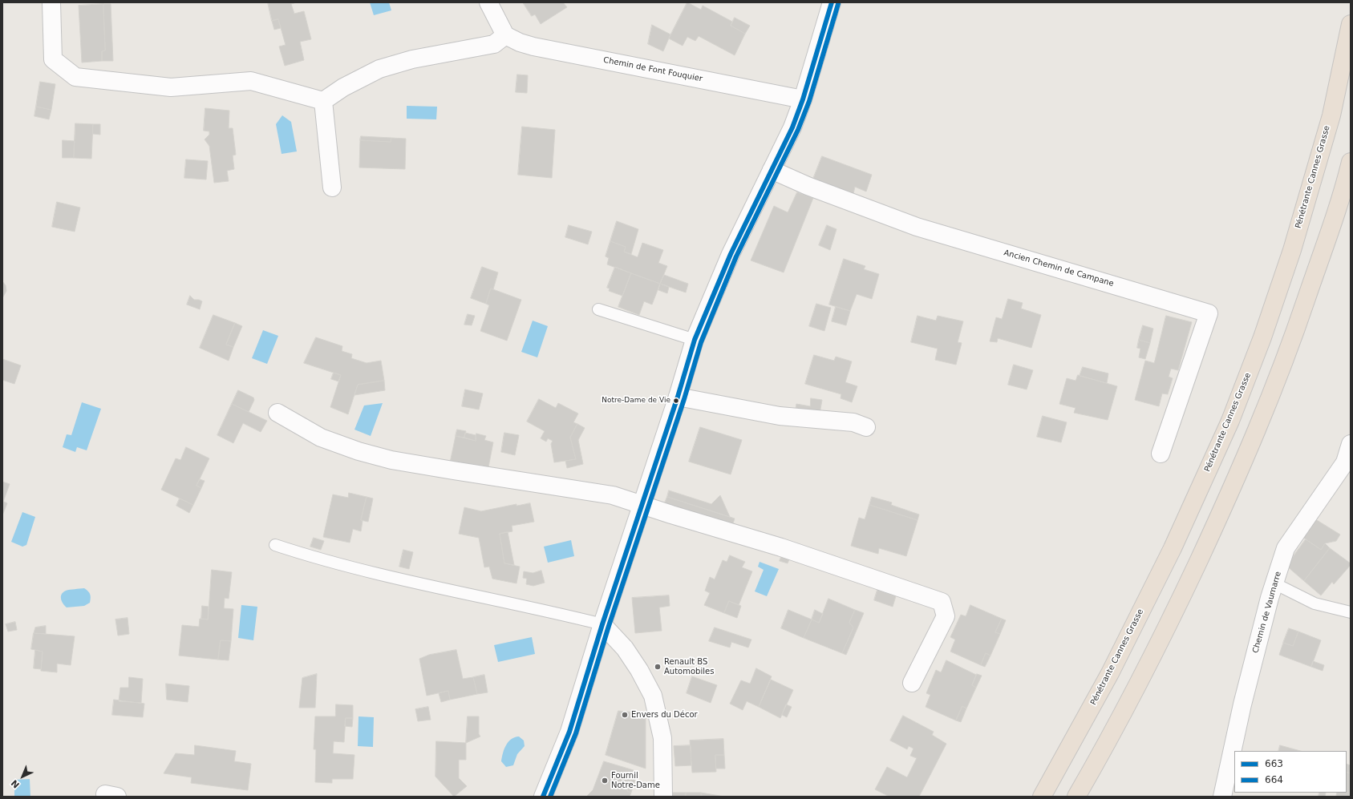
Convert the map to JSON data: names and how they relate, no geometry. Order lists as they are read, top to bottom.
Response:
{
  "streets": {
    "highway": ["Pénétrante Cannes Grasse"],
    "street": ["Chemin de Font Fouquier", "Ancien Chemin de Campane", "Chemin de Vaumarre"]
  },
  "places": [
    "Notre-Dame de Vie",
    "Renault BS Automobiles",
    "Envers du Décor",
    "Fournil Notre-Dame"
  ],
  "lines": ["transit line 663", "transit line 664"],
  "legend": ["663", "664"],
  "north": "bottom left"
}
